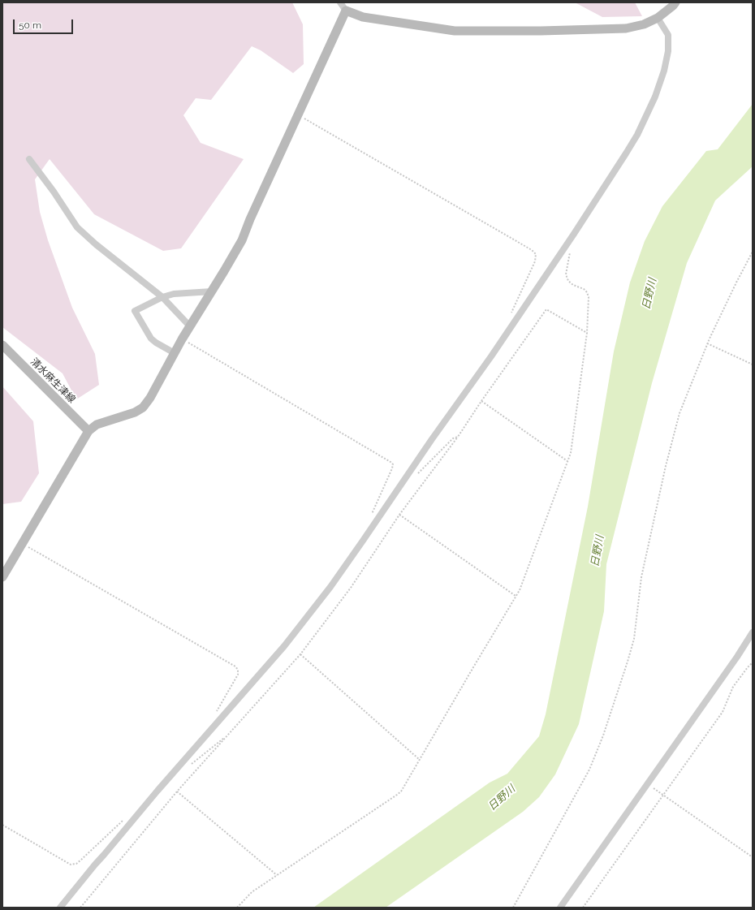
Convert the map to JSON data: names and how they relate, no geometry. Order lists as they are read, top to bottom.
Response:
{
  "streets": {
    "street": ["清水麻生津線"]
  },
  "water": ["日野川"],
  "scale_bar": "50 m"
}
